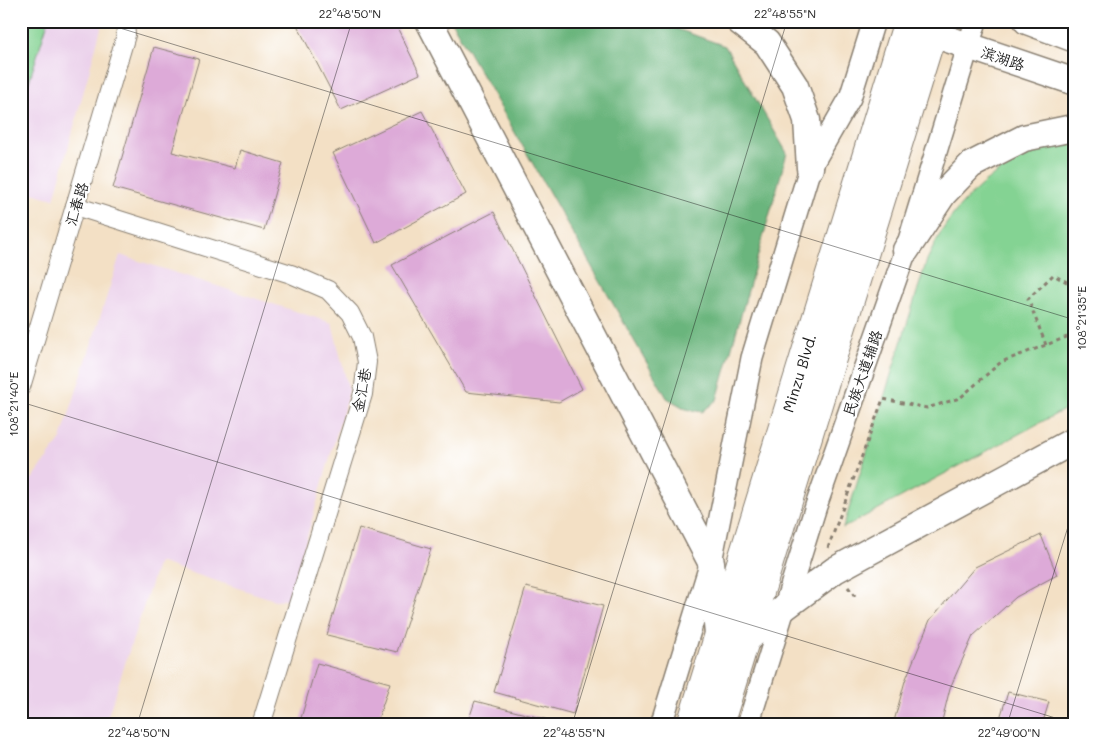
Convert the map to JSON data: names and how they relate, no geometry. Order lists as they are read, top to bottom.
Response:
{
  "streets": {
    "highway": ["Minzu Blvd."],
    "main road": ["滨湖路"],
    "street": ["汇春路", "民族大道辅路", "金汇巷"]
  },
  "crossings": [
    ["滨湖路", "Minzu Blvd."],
    ["滨湖路", "民族大道辅路"],
    ["汇春路", "金汇巷"]
  ],
  "coordinates": [
    "22°48'50\"N",
    "22°48'55\"N",
    "108°21'35\"E",
    "108°21'40\"E",
    "22°49'00\"N"
  ]
}
